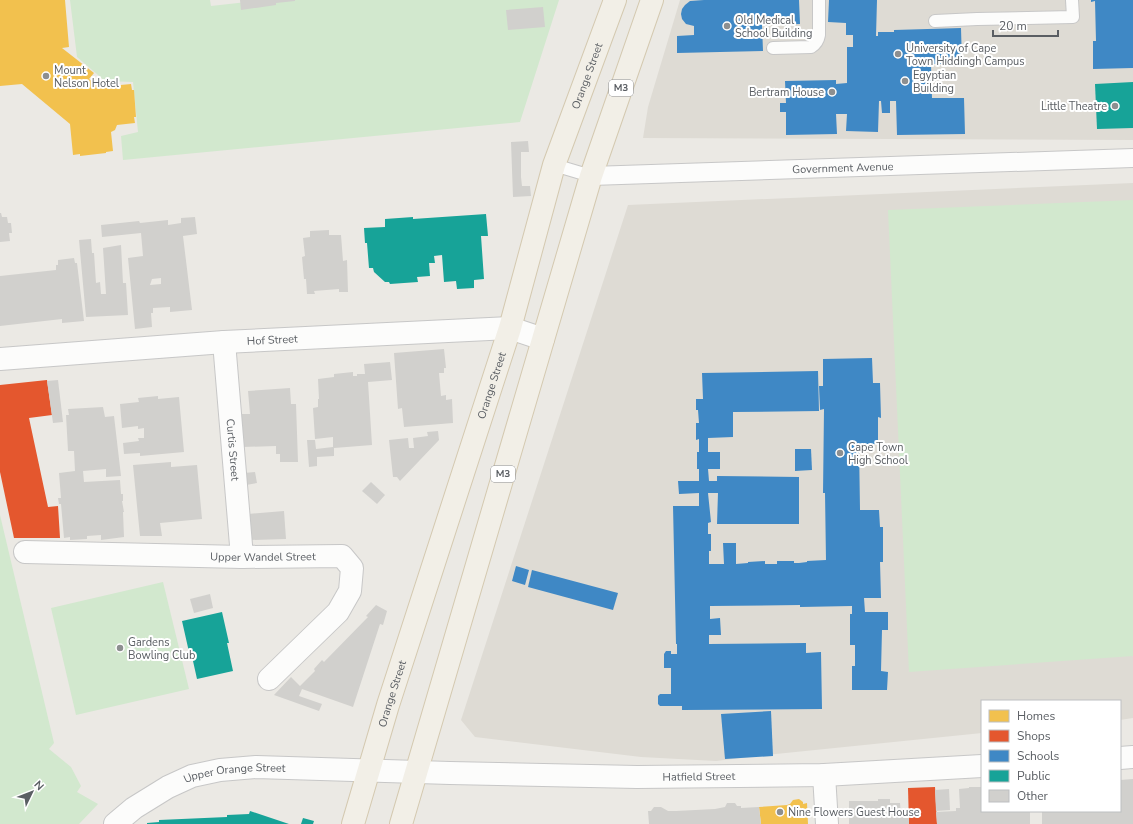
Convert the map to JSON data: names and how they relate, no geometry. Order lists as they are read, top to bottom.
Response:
{
  "streets": {
    "main road": ["Orange Street", "M3"],
    "street": [
      "Government Avenue",
      "Hof Street",
      "Curtis Street",
      "Upper Wandel Street",
      "Upper Orange Street",
      "Hatfield Street"
    ]
  },
  "crossings": [
    ["Orange Street", "Government Avenue"],
    ["Orange Street", "Hof Street"],
    ["Orange Street", "Upper Orange Street"],
    ["M3", "Government Avenue"],
    ["M3", "Hof Street"],
    ["M3", "Upper Orange Street"],
    ["M3", "Hatfield Street"],
    ["Hof Street", "Curtis Street"],
    ["Curtis Street", "Upper Wandel Street"],
    ["Upper Orange Street", "Hatfield Street"]
  ],
  "places": [
    "Old Medical School Building",
    "University of Cape Town Hiddingh Campus",
    "Mount Nelson Hotel",
    "Egyptian Building",
    "Bertram House",
    "Little Theatre",
    "Cape Town High School",
    "Gardens Bowling Club",
    "Nine Flowers Guest House"
  ],
  "legend": [
    "Homes",
    "Shops",
    "Schools",
    "Public",
    "Other"
  ],
  "scale_bar": "20 m",
  "north": "top right"
}
